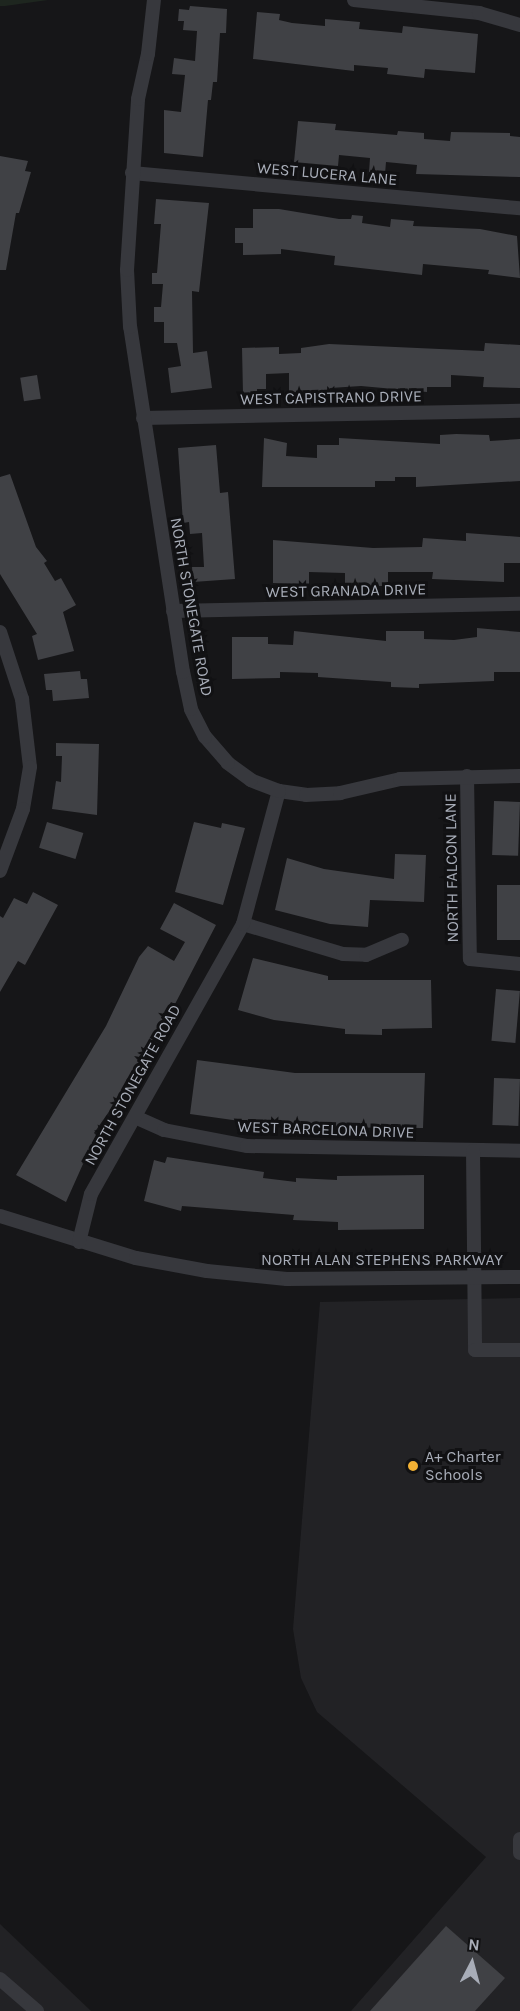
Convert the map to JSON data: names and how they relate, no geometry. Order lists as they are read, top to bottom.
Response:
{
  "streets": {
    "street": [
      "WEST LUCERA LANE",
      "WEST CAPISTRANO DRIVE",
      "WEST GRANADA DRIVE",
      "NORTH STONEGATE ROAD",
      "NORTH FALCON LANE",
      "WEST BARCELONA DRIVE",
      "NORTH ALAN STEPHENS PARKWAY"
    ]
  },
  "crossings": [
    ["WEST LUCERA LANE", "NORTH STONEGATE ROAD"],
    ["WEST CAPISTRANO DRIVE", "NORTH STONEGATE ROAD"],
    ["WEST GRANADA DRIVE", "NORTH STONEGATE ROAD"],
    ["NORTH STONEGATE ROAD", "WEST BARCELONA DRIVE"],
    ["NORTH STONEGATE ROAD", "NORTH ALAN STEPHENS PARKWAY"]
  ],
  "places": ["A+ Charter Schools"],
  "north": "top"
}
